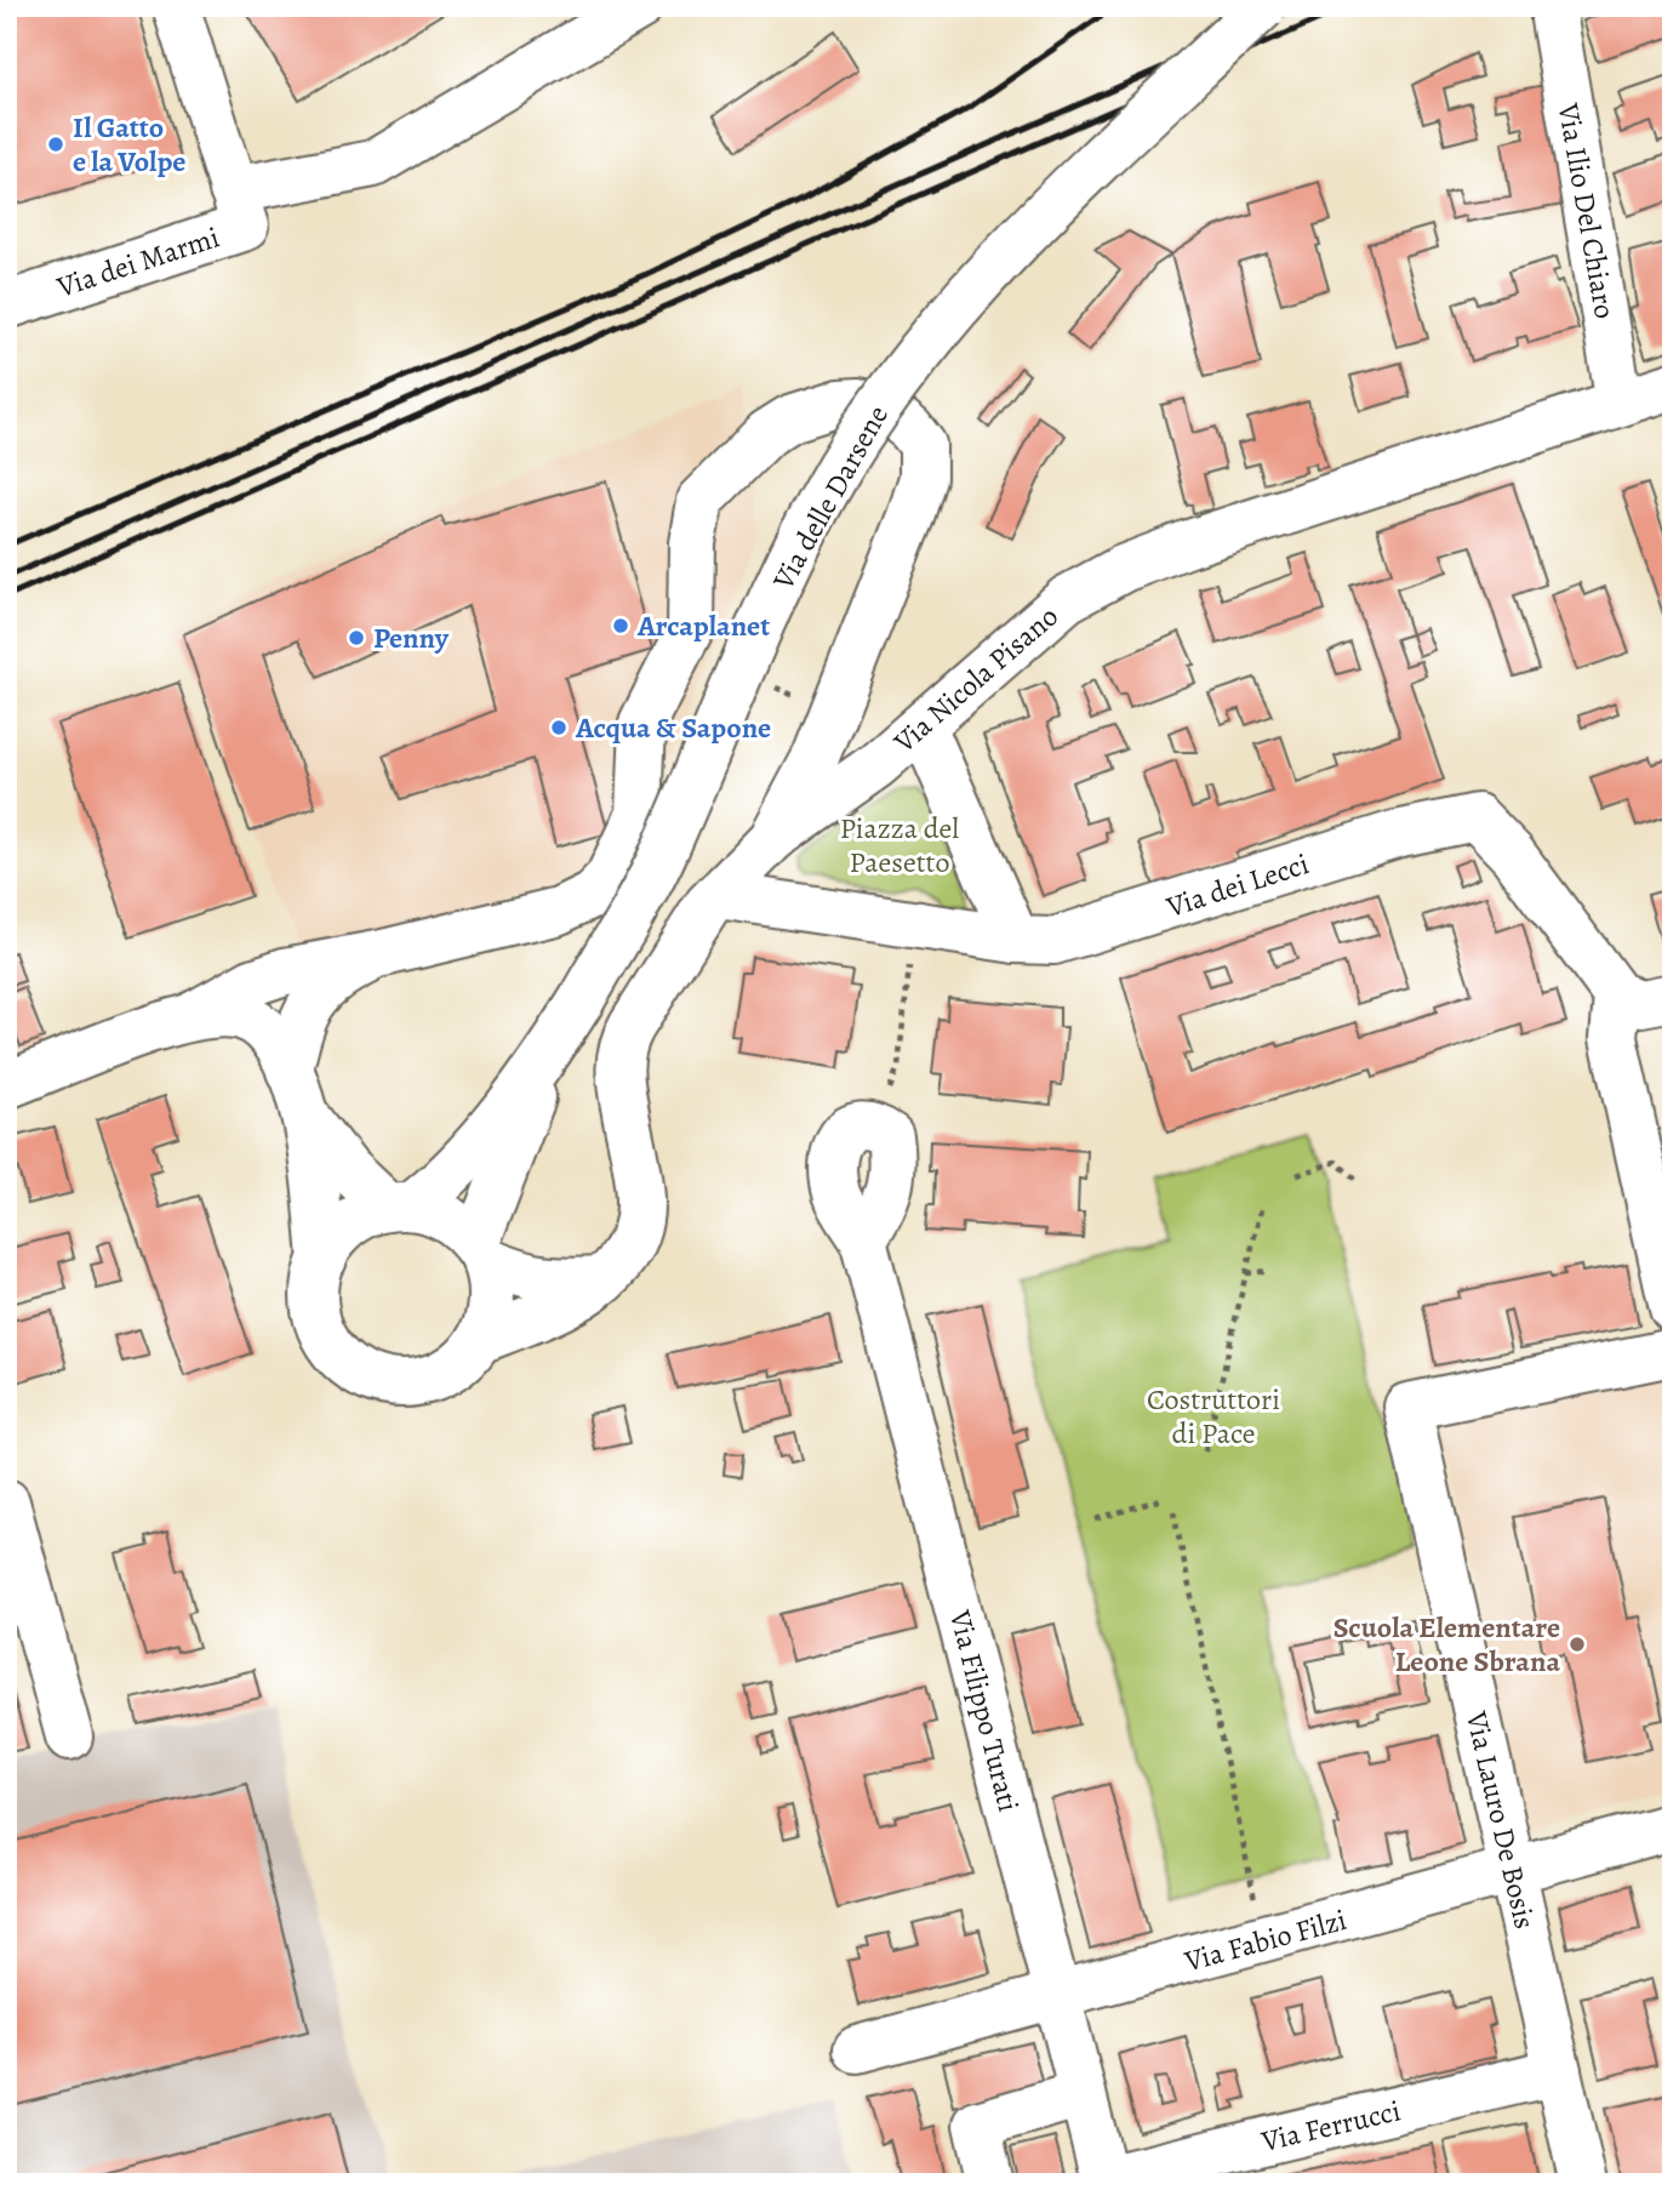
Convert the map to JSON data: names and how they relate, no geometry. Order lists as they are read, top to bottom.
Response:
{
  "streets": {
    "street": [
      "Via Ilio Del Chiaro",
      "Via dei Marmi",
      "Via delle Darsene",
      "Via Nicola Pisano",
      "Via dei Lecci",
      "Via Filippo Turati",
      "Via Lauro De Bosis",
      "Via Fabio Filzi",
      "Via Ferrucci"
    ]
  },
  "crossings": [
    ["Via Ilio Del Chiaro", "Via Nicola Pisano"],
    ["Via delle Darsene", "Via Nicola Pisano"],
    ["Via Nicola Pisano", "Via dei Lecci"],
    ["Via Filippo Turati", "Via Fabio Filzi"],
    ["Via Filippo Turati", "Via Ferrucci"],
    ["Via Lauro De Bosis", "Via Fabio Filzi"],
    ["Via Lauro De Bosis", "Via Ferrucci"]
  ],
  "parks": ["Piazza del Paesetto", "Costruttori di Pace"],
  "places": [
    "Il Gatto e la Volpe",
    "Arcaplanet",
    "Penny",
    "Acqua & Sapone",
    "Scuola Elementare Leone Sbrana"
  ]
}
